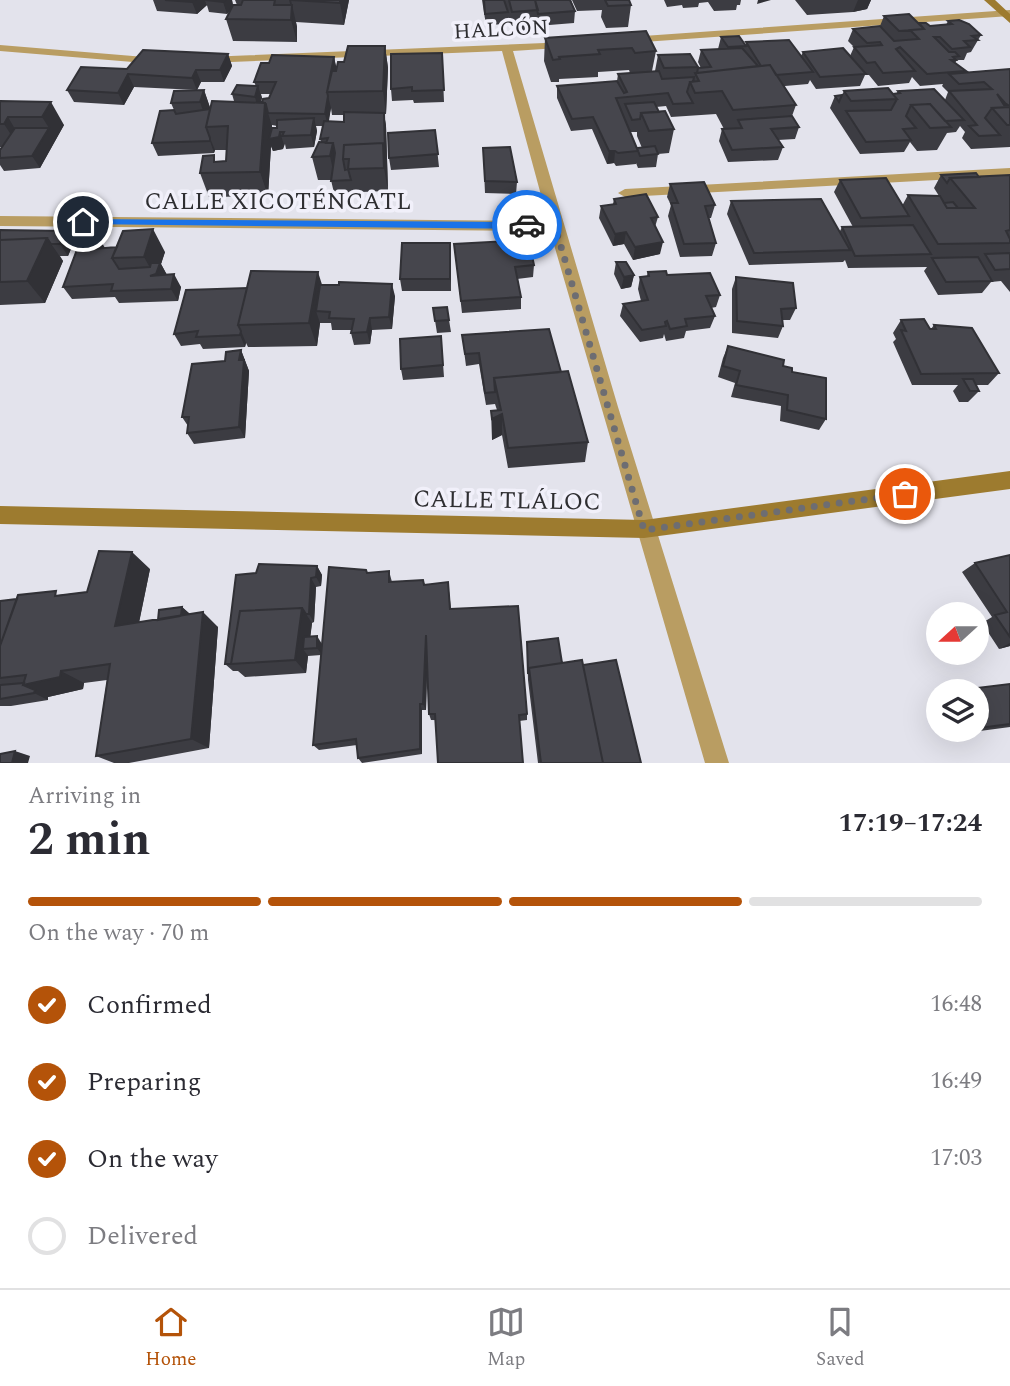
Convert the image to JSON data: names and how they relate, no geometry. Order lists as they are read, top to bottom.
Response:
{
  "streets": {
    "street": ["HALCÓN", "CALLE XICOTÉNCATL", "CALLE TLÁLOC"]
  },
  "north": "left",
  "page": {
    "heading": ["2 min", "Arriving in", "17:19–17:24"],
    "bar": "On the way · 70 m",
    "list": [
      ["Confirmed", "16:48"],
      ["Preparing", "16:49"],
      ["On the way", "17:03"],
      "Delivered"
    ],
    "tabs": ["Home", "Map", "Saved"]
  }
}
